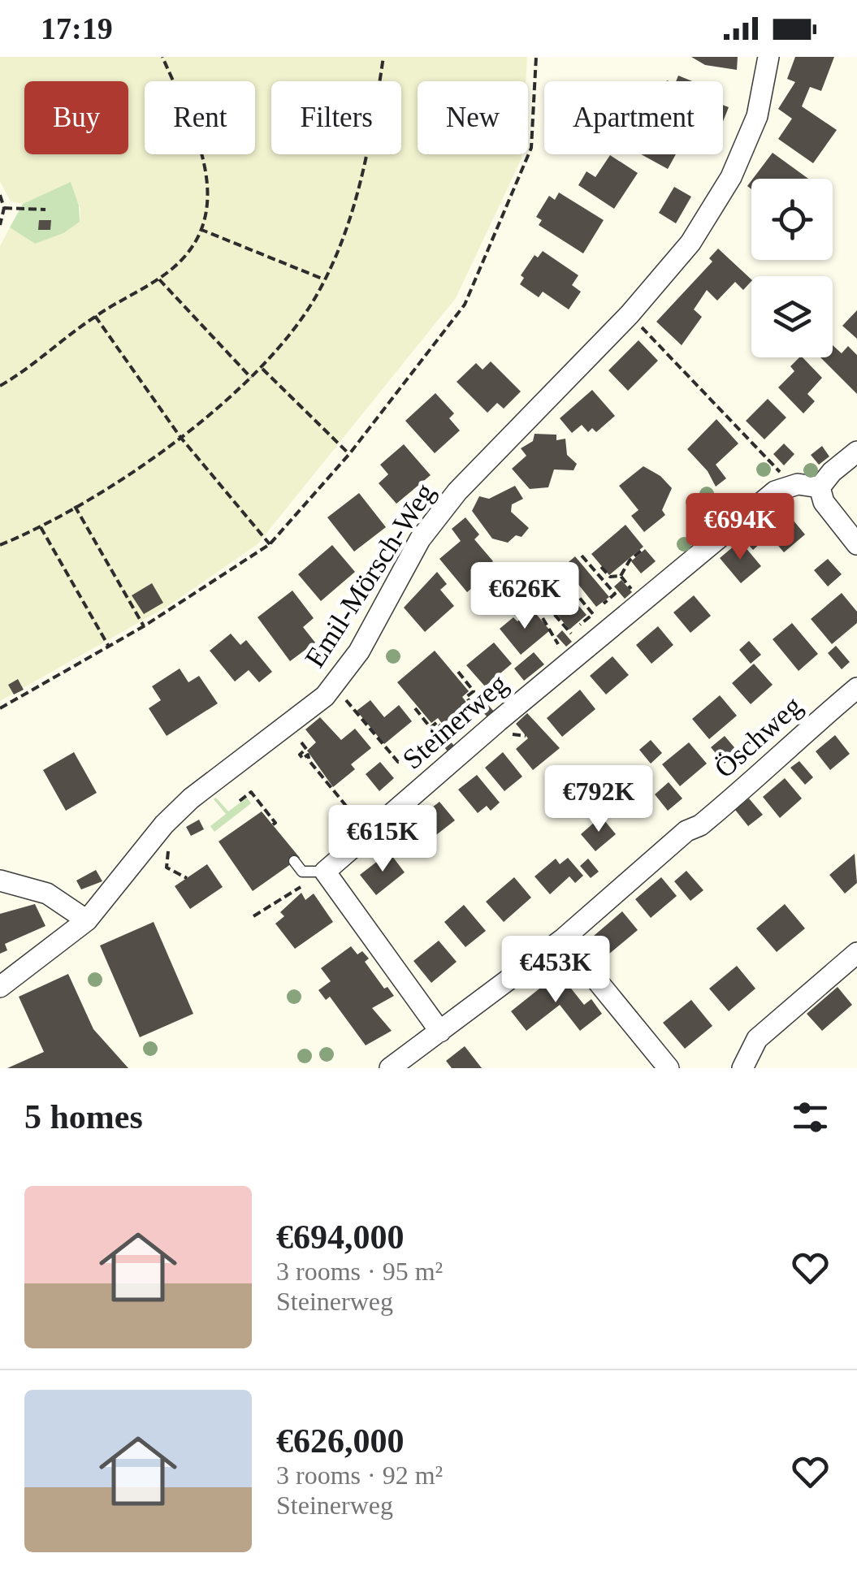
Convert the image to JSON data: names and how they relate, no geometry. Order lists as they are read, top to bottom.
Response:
{
  "streets": {
    "street": ["Emil-Mörsch-Weg", "Steinerweg", "Öschweg"]
  },
  "page": {
    "status": "17:19",
    "chip": [
      "Buy",
      "Rent",
      "Filters",
      "New",
      "Apartment"
    ],
    "price": [
      "€694K",
      "€626K",
      "€792K",
      "€615K",
      "€453K"
    ],
    "heading": "5 homes",
    "list": [
      {
        "name": "€694,000",
        "note": "3 rooms · 95 m² · Steinerweg"
      },
      {
        "name": "€626,000",
        "note": "3 rooms · 92 m² · Steinerweg"
      }
    ]
  }
}
